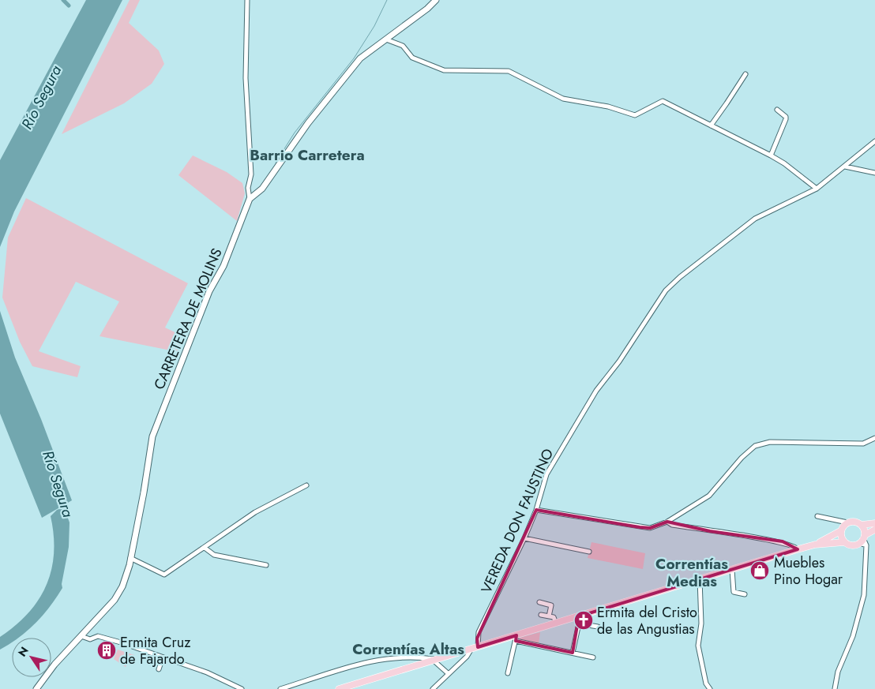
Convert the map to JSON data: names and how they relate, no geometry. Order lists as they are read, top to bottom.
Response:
{
  "streets": {
    "street": ["CARRETERA DE MOLINS", "VEREDA DON FAUSTINO"]
  },
  "districts": ["Barrio Carretera", "Correntías Medias", "Correntías Altas"],
  "water": ["Río Segura"],
  "places": {
    "shop": ["Muebles Pino Hogar"],
    "church": ["Ermita del Cristo de las Angustias"],
    "building": ["Ermita Cruz de Fajardo"]
  },
  "north": "top left"
}
